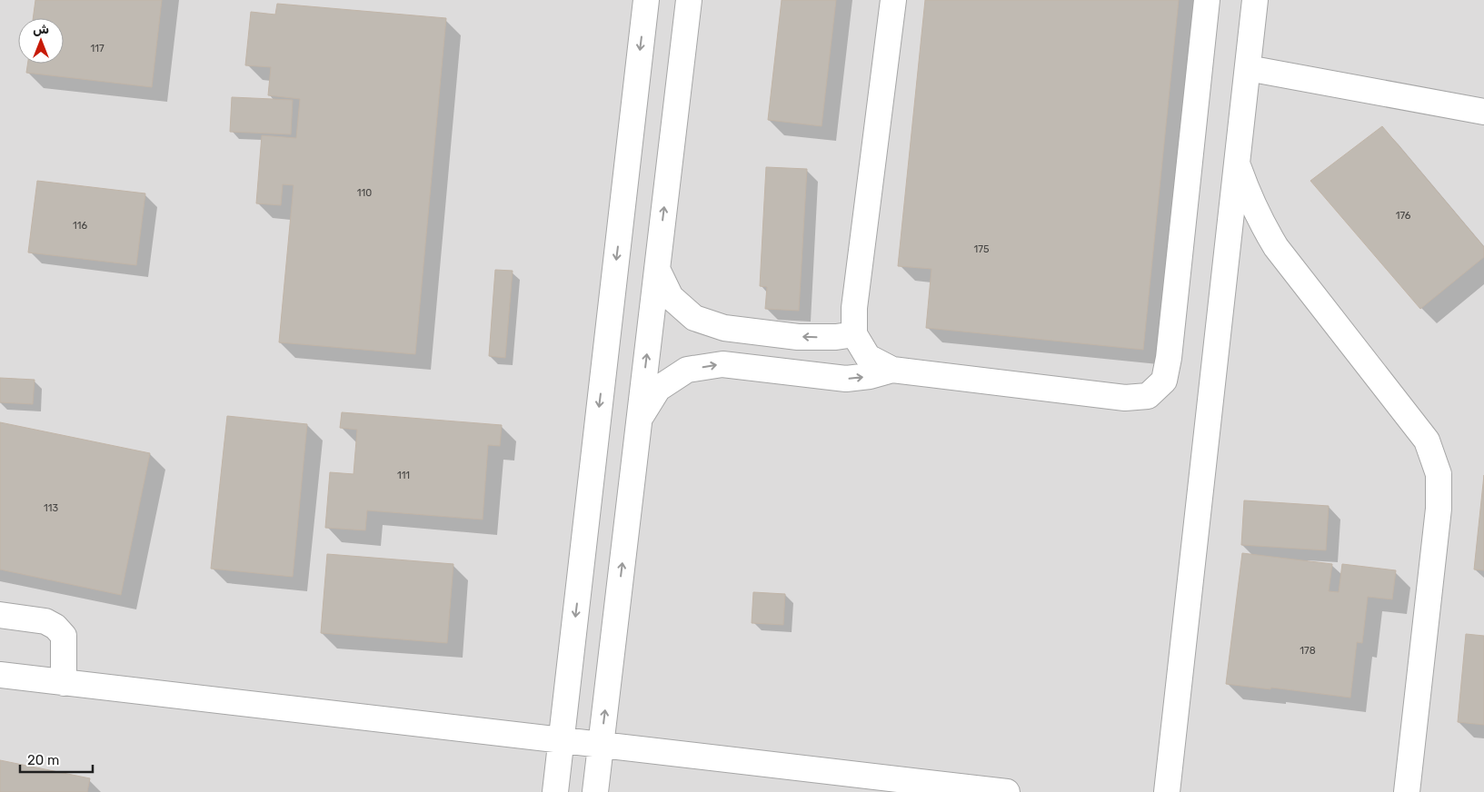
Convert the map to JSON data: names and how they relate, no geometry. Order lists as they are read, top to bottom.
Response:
{
  "house_numbers": [
    "117",
    "110",
    "176",
    "116",
    "175",
    "111",
    "113",
    "178"
  ],
  "scale_bar": "20 m",
  "north": "top"
}
